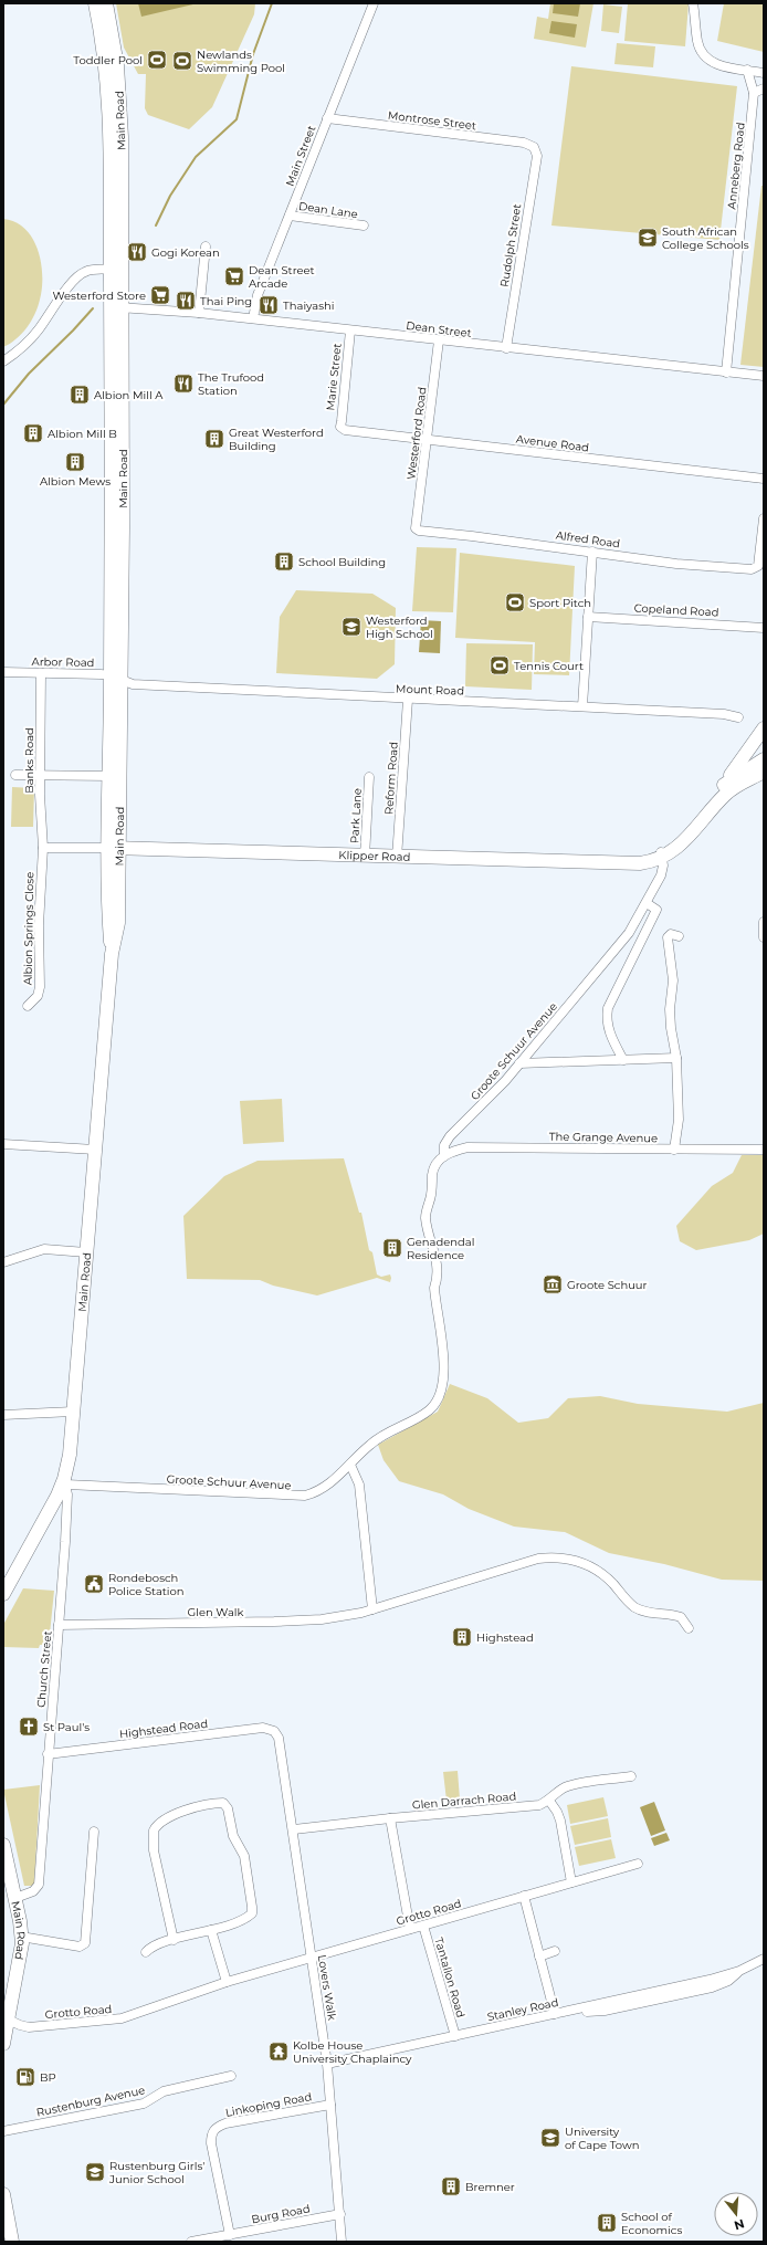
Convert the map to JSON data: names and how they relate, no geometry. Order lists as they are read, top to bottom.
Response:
{
  "streets": {
    "main road": ["Main Road", "Klipper Road"],
    "street": [
      "Montrose Street",
      "Main Street",
      "Anneberg Road",
      "Dean Lane",
      "Rudolph Street",
      "Dean Street",
      "Marie Street",
      "Westerford Road",
      "Avenue Road",
      "Alfred Road",
      "Copeland Road",
      "Arbor Road",
      "Mount Road",
      "Banks Road",
      "Reform Road",
      "Park Lane",
      "Albion Springs Close",
      "Groote Schuur Avenue",
      "The Grange Avenue",
      "Glen Walk",
      "Church Street",
      "Highstead Road",
      "Glen Darrach Road",
      "Grotto Road",
      "Tantallon Road",
      "Lovers Walk",
      "Stanley Road",
      "Rustenburg Avenue",
      "Linkoping Road",
      "Burg Road"
    ]
  },
  "crossings": [
    ["Main Road", "Dean Street"],
    ["Main Road", "Arbor Road"],
    ["Main Road", "Mount Road"],
    ["Main Road", "Klipper Road"],
    ["Main Road", "Groote Schuur Avenue"],
    ["Main Road", "Church Street"],
    ["Main Road", "Grotto Road"],
    ["Montrose Street", "Main Street"],
    ["Montrose Street", "Rudolph Street"],
    ["Main Street", "Dean Lane"],
    ["Main Street", "Dean Street"],
    ["Anneberg Road", "Dean Street"],
    ["Rudolph Street", "Dean Street"],
    ["Dean Street", "Marie Street"],
    ["Dean Street", "Westerford Road"],
    ["Marie Street", "Avenue Road"],
    ["Westerford Road", "Avenue Road"],
    ["Westerford Road", "Alfred Road"],
    ["Arbor Road", "Mount Road"],
    ["Arbor Road", "Banks Road"],
    ["Mount Road", "Reform Road"],
    ["Banks Road", "Albion Springs Close"],
    ["Reform Road", "Klipper Road"],
    ["Park Lane", "Klipper Road"],
    ["Klipper Road", "Groote Schuur Avenue"],
    ["Groote Schuur Avenue", "The Grange Avenue"],
    ["Groote Schuur Avenue", "Church Street"],
    ["Glen Walk", "Church Street"],
    ["Church Street", "Highstead Road"],
    ["Highstead Road", "Lovers Walk"],
    ["Glen Darrach Road", "Lovers Walk"],
    ["Grotto Road", "Tantallon Road"],
    ["Grotto Road", "Lovers Walk"],
    ["Tantallon Road", "Stanley Road"],
    ["Lovers Walk", "Stanley Road"],
    ["Lovers Walk", "Linkoping Road"],
    ["Lovers Walk", "Burg Road"],
    ["Linkoping Road", "Burg Road"]
  ],
  "places": {
    "sports": [
      "Toddler Pool",
      "Newlands Swimming Pool",
      "Sport Pitch",
      "Tennis Court"
    ],
    "school or university": [
      "South African College Schools",
      "Westerford High School",
      "University of Cape Town",
      "Rustenburg Girls' Junior School"
    ],
    "restaurant": [
      "Gogi Korean",
      "Thai Ping",
      "Thaiyashi",
      "The Trufood Station"
    ],
    "supermarket": ["Dean Street Arcade", "Westerford Store"],
    "building": [
      "Albion Mill A",
      "Albion Mill B",
      "Great Westerford Building",
      "Albion Mews",
      "School Building",
      "Genadendal Residence",
      "Highstead",
      "Bremner",
      "School of Economics"
    ],
    "museum": ["Groote Schuur"],
    "public building": ["Rondebosch Police Station"],
    "church": ["St Paul's"],
    "temple": ["Kolbe House University Chaplaincy"],
    "fuel station": ["BP"]
  },
  "north": "bottom"
}
